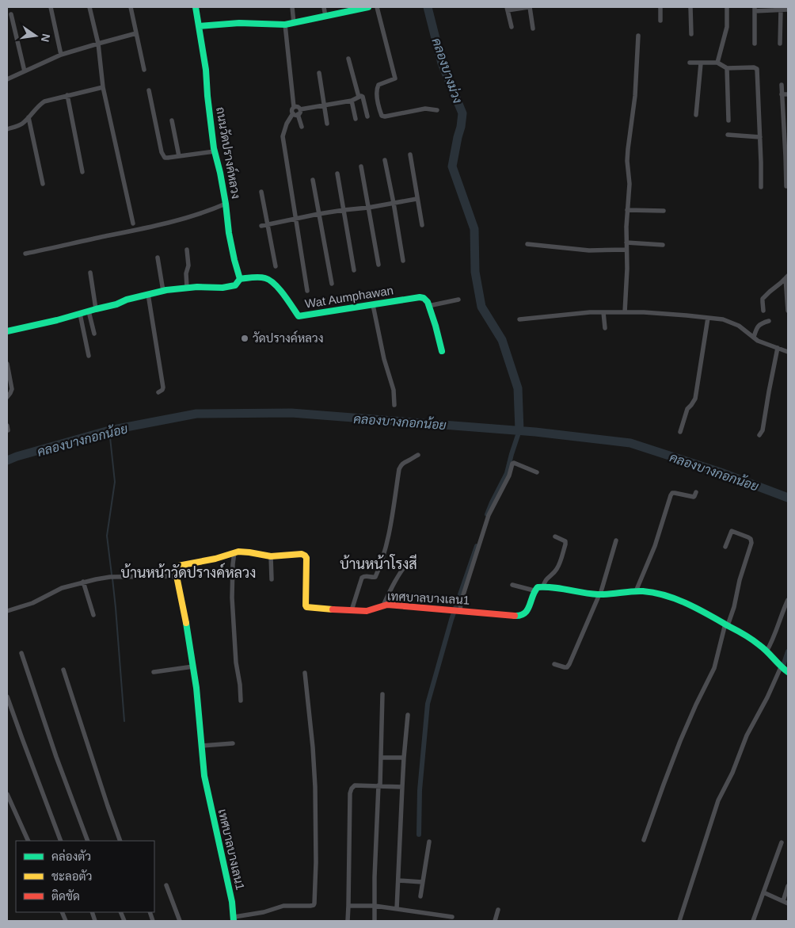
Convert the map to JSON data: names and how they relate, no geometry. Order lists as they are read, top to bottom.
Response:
{
  "streets": {
    "street": ["ถนนวัดปรางค์หลวง", "Wat Aumphawan", "เทศบาลบางเลน1"]
  },
  "crossings": [
    ["ถนนวัดปรางค์หลวง", "Wat Aumphawan"]
  ],
  "districts": ["บ้านหน้าโรงสี", "บ้านหน้าวัดปรางค์หลวง"],
  "water": ["คลองบางม่วง", "คลองบางกอกน้อย"],
  "places": ["วัดปรางค์หลวง"],
  "legend": ["คล่องตัว", "ชะลอตัว", "ติดขัด"],
  "north": "right"
}
